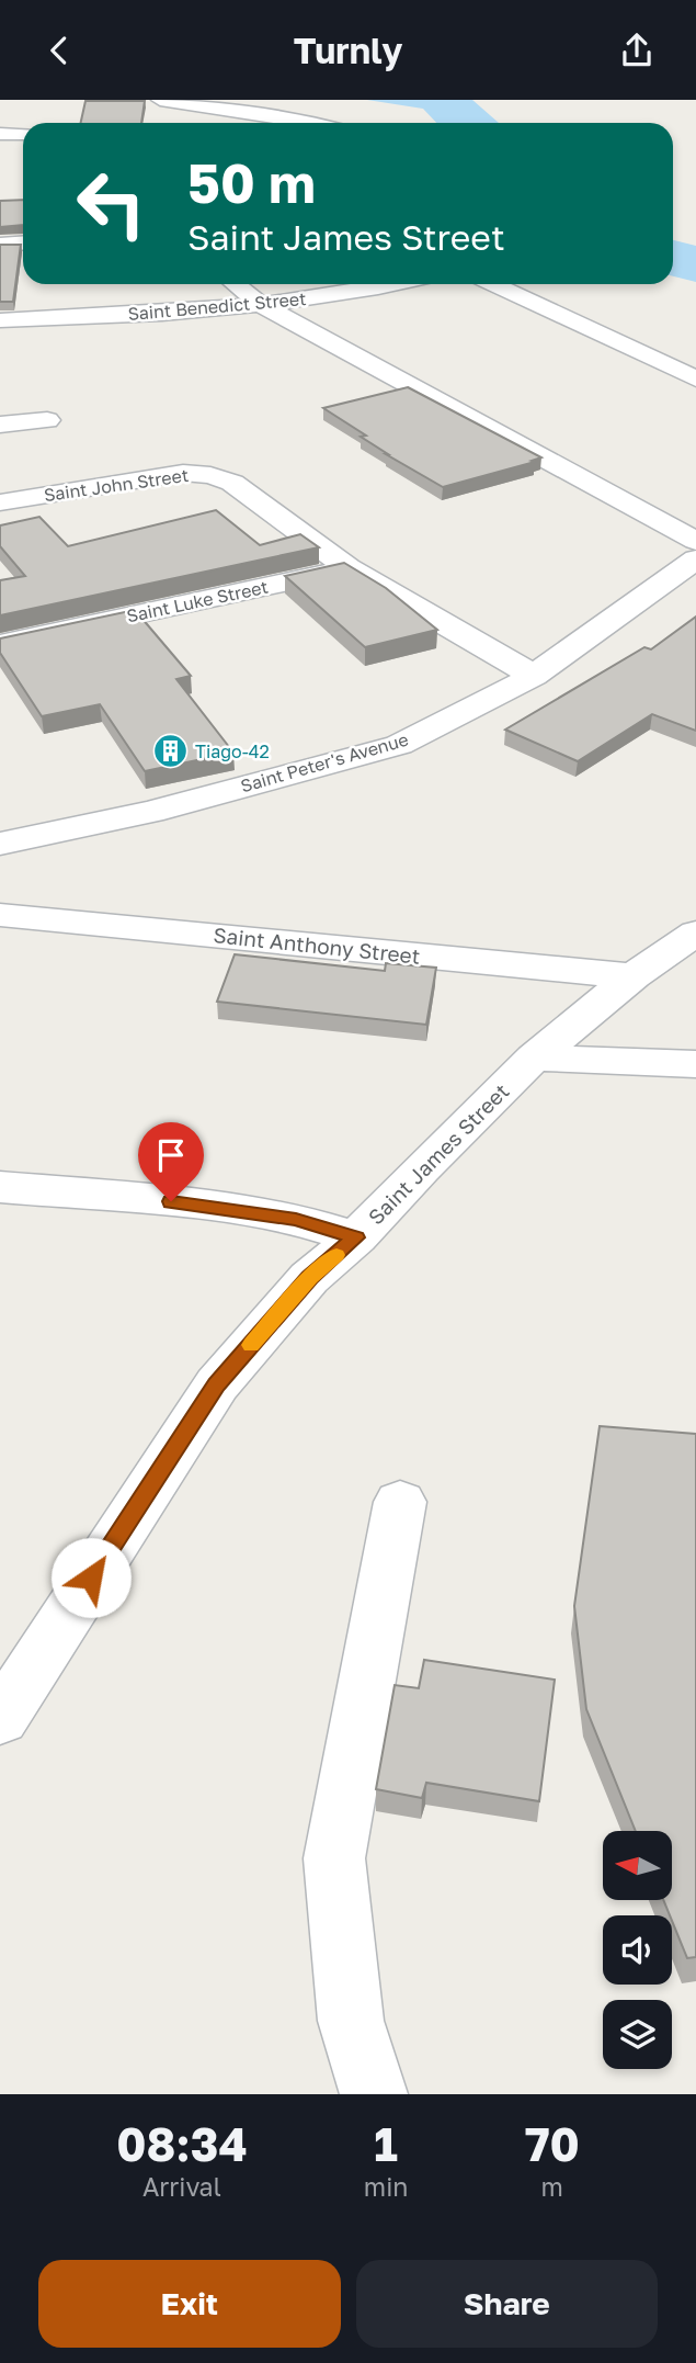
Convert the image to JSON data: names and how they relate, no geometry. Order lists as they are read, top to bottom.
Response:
{
  "streets": {
    "street": [
      "Saint Benedict Street",
      "Saint John Street",
      "Saint Luke Street",
      "Saint Peter's Avenue",
      "Saint Anthony Street",
      "Saint James Street"
    ]
  },
  "crossings": [
    ["Saint John Street", "Saint Luke Street"],
    ["Saint Anthony Street", "Saint James Street"]
  ],
  "places": {
    "building": ["Tiago-42"]
  },
  "north": "left",
  "page": {
    "header": "Turnly",
    "turn": ["50 m", "Saint James Street"],
    "eta": [
      "08:34",
      "Arrival",
      "1",
      "min",
      "70",
      "m"
    ],
    "buttons": ["Exit", "Share"]
  }
}
